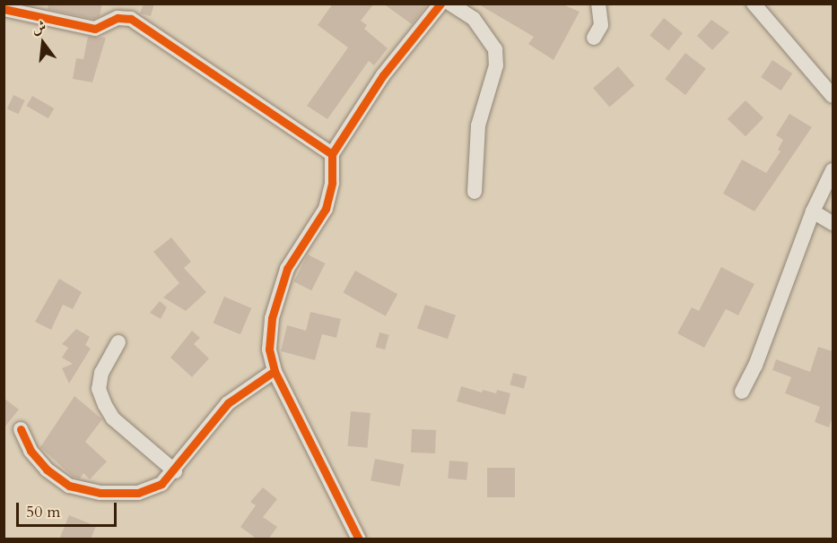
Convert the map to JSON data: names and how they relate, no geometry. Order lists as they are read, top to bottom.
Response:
{
  "scale_bar": "50 m",
  "north": "top"
}
